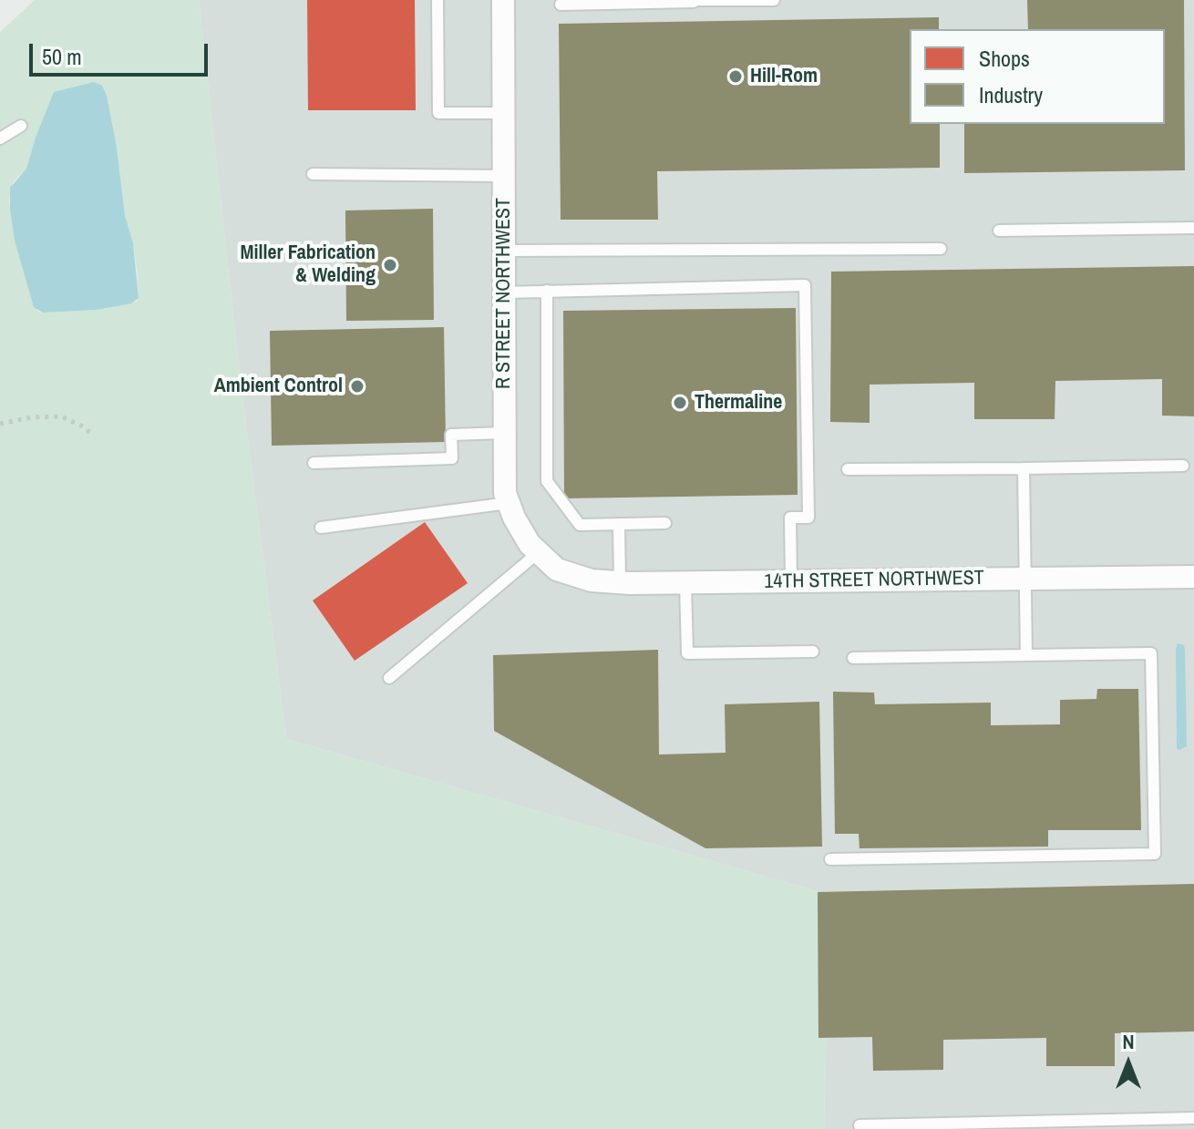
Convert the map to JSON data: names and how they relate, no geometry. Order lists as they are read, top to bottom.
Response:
{
  "streets": {
    "street": ["R STREET NORTHWEST", "14TH STREET NORTHWEST"]
  },
  "crossings": [
    ["R STREET NORTHWEST", "14TH STREET NORTHWEST"]
  ],
  "places": [
    "Hill-Rom",
    "Miller Fabrication & Welding",
    "Ambient Control",
    "Thermaline"
  ],
  "legend": ["Shops", "Industry"],
  "scale_bar": "50 m",
  "north": "top"
}
